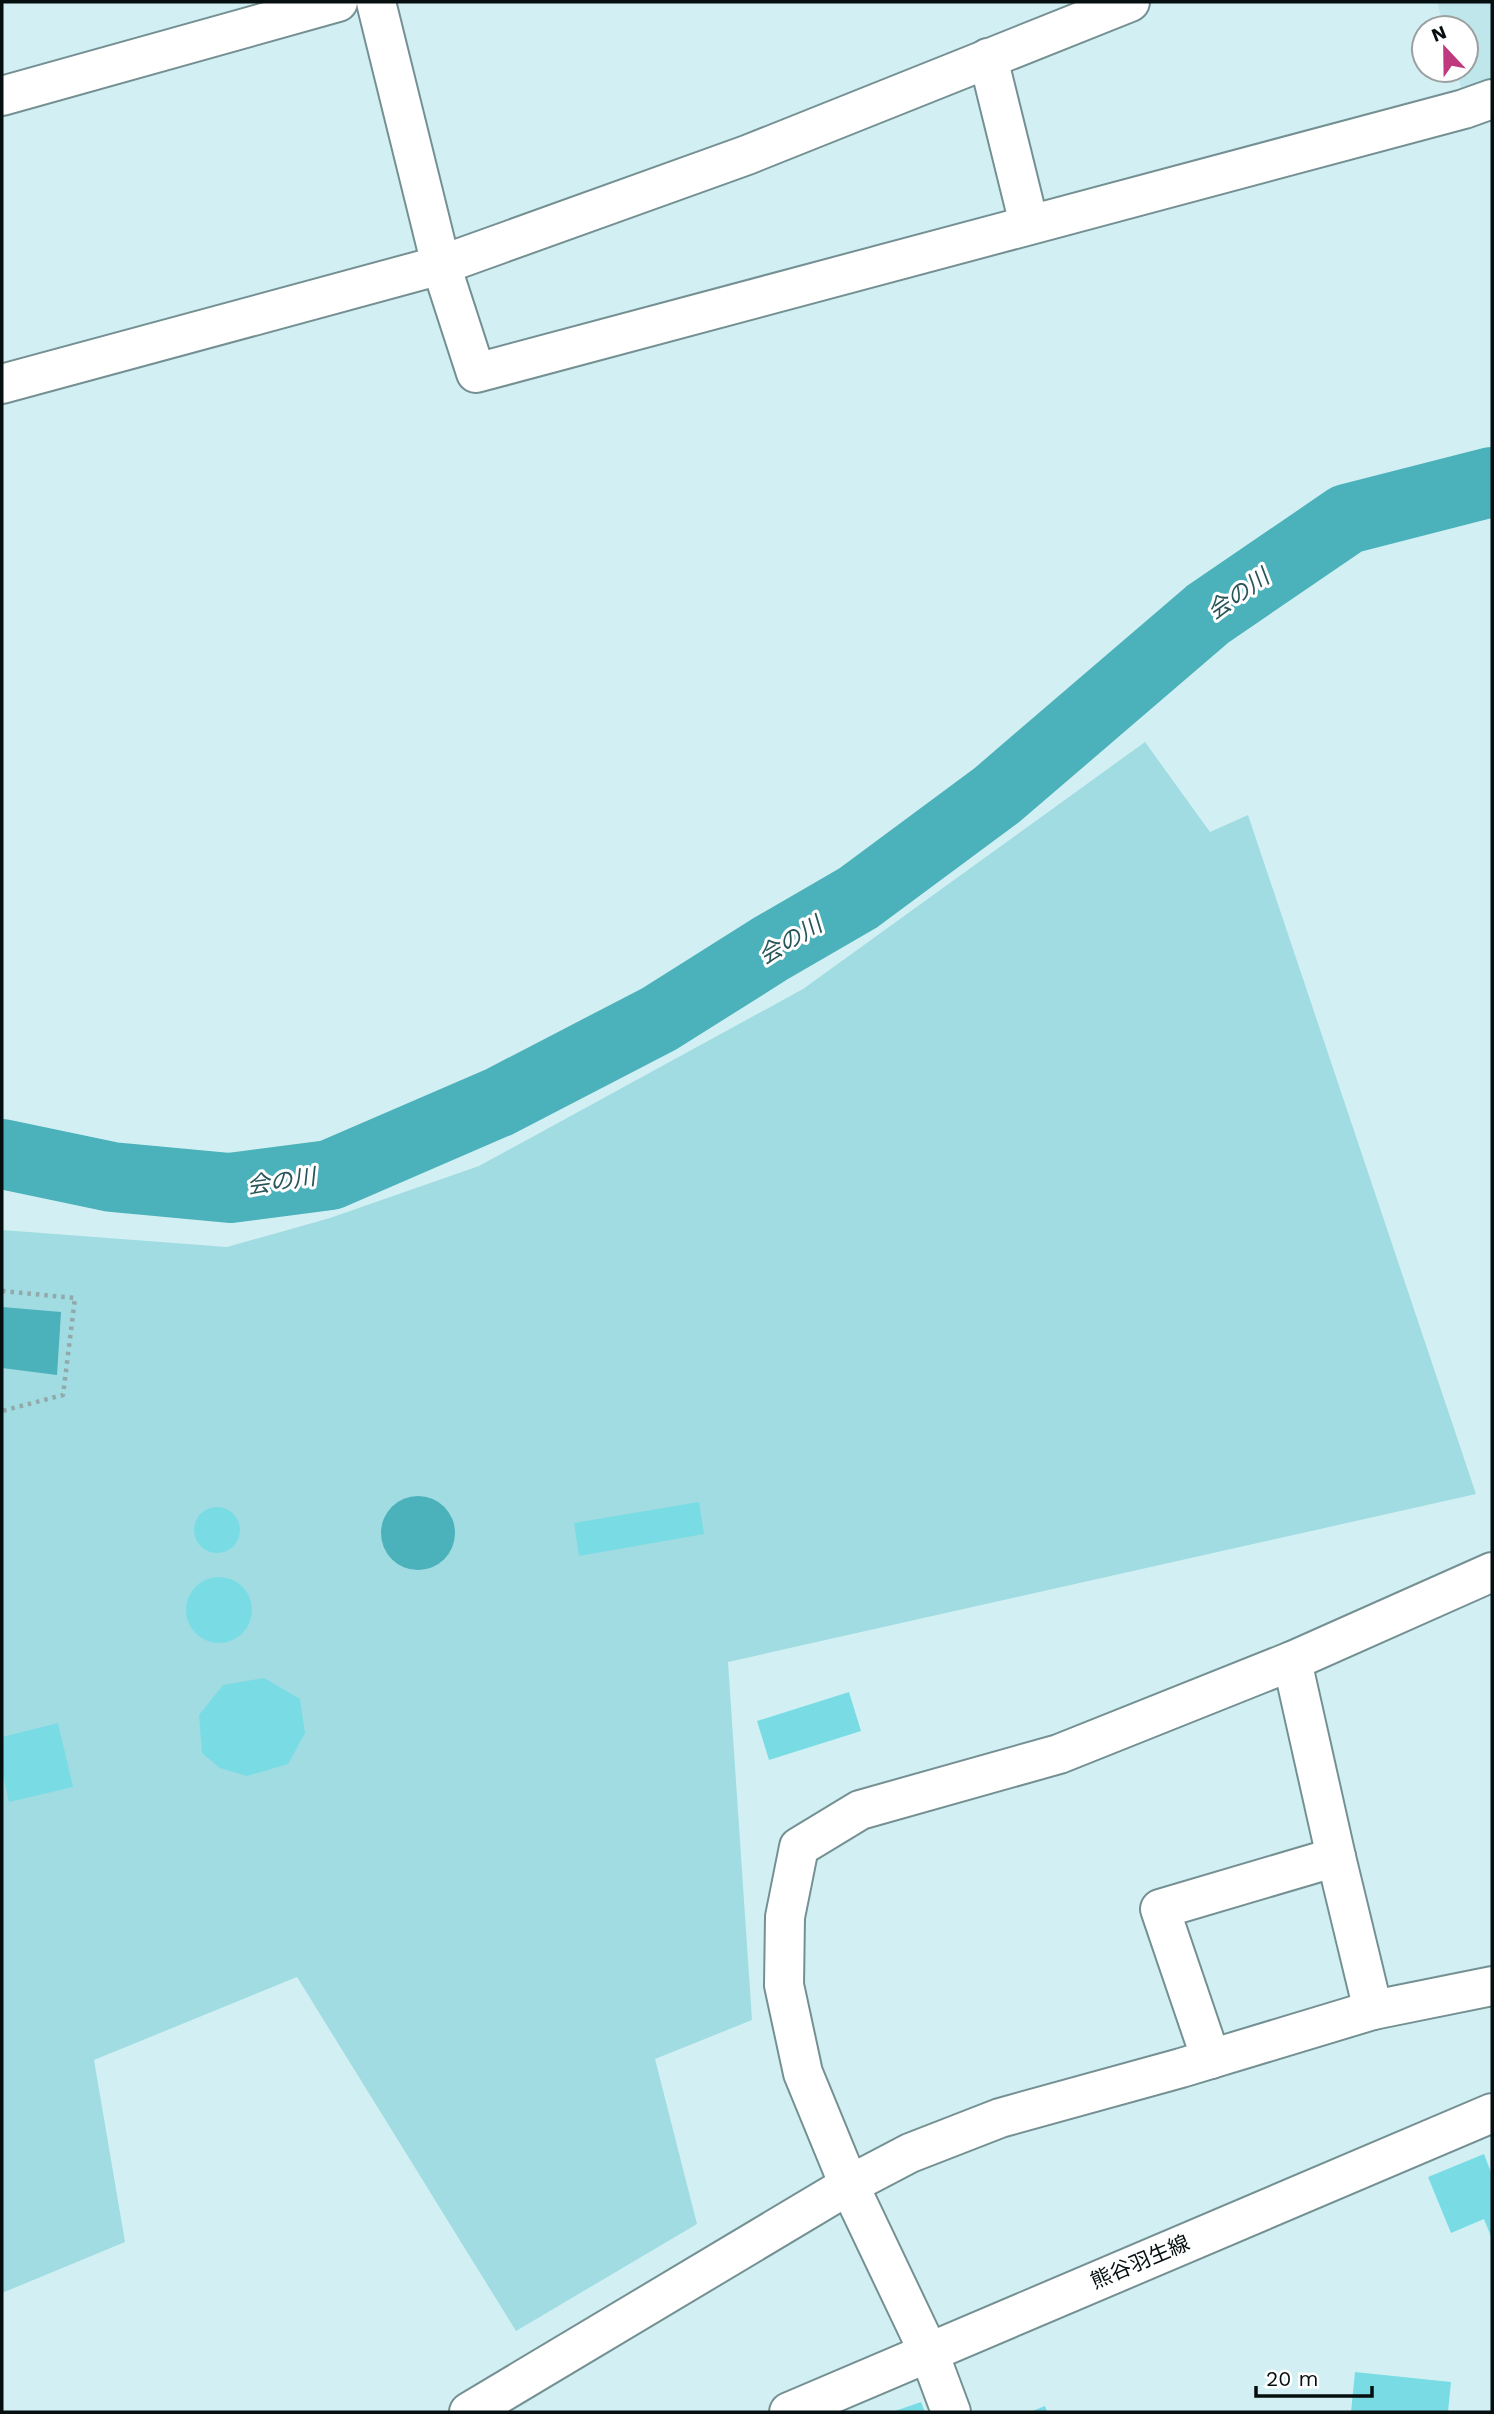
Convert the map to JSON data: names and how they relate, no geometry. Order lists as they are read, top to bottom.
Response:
{
  "streets": {
    "street": ["熊谷羽生線"]
  },
  "water": ["会の川"],
  "scale_bar": "20 m",
  "north": "top"
}
